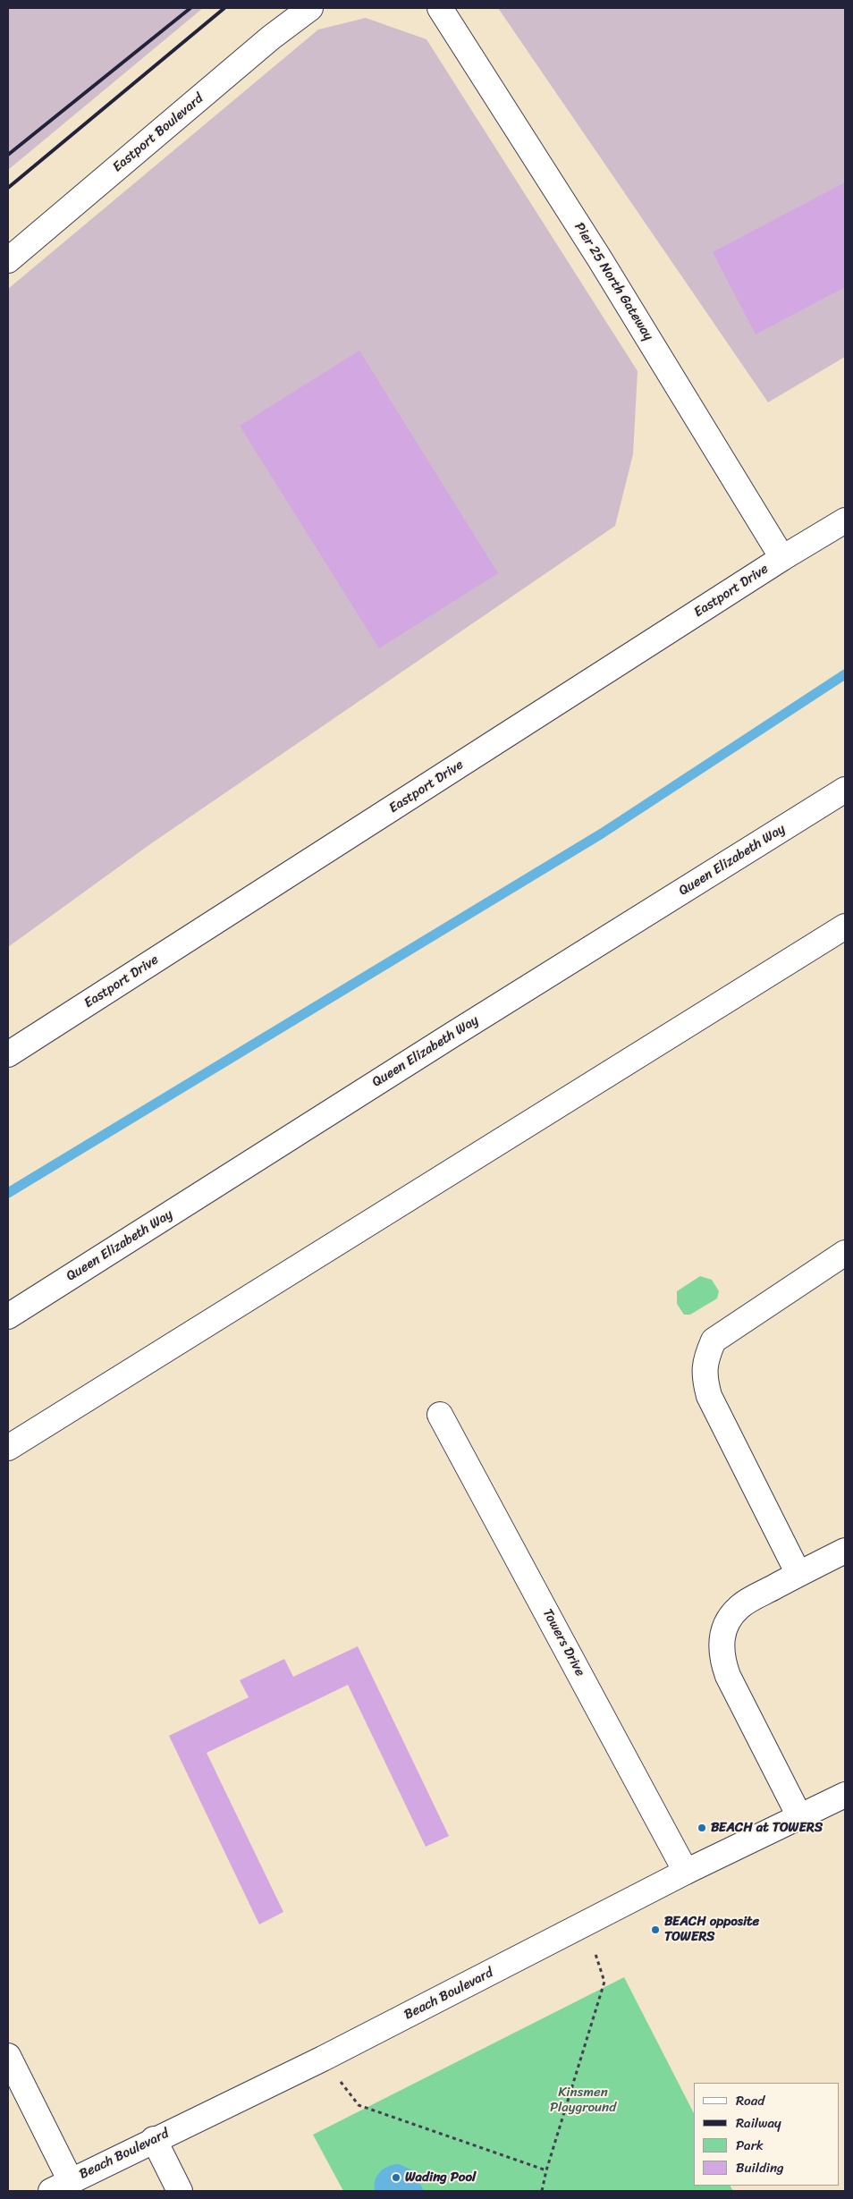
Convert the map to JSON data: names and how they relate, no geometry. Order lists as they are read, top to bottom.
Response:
{
  "streets": {
    "main road": [
      "Eastport Boulevard",
      "Pier 25 North Gateway",
      "Eastport Drive",
      "Queen Elizabeth Way",
      "Towers Drive",
      "Beach Boulevard"
    ]
  },
  "crossings": [
    ["Pier 25 North Gateway", "Eastport Drive"],
    ["Towers Drive", "Beach Boulevard"]
  ],
  "parks": ["Kinsmen Playground"],
  "places": ["BEACH at TOWERS", "BEACH opposite TOWERS", "Wading Pool"],
  "legend": [
    "Road",
    "Railway",
    "Park",
    "Building"
  ]
}
